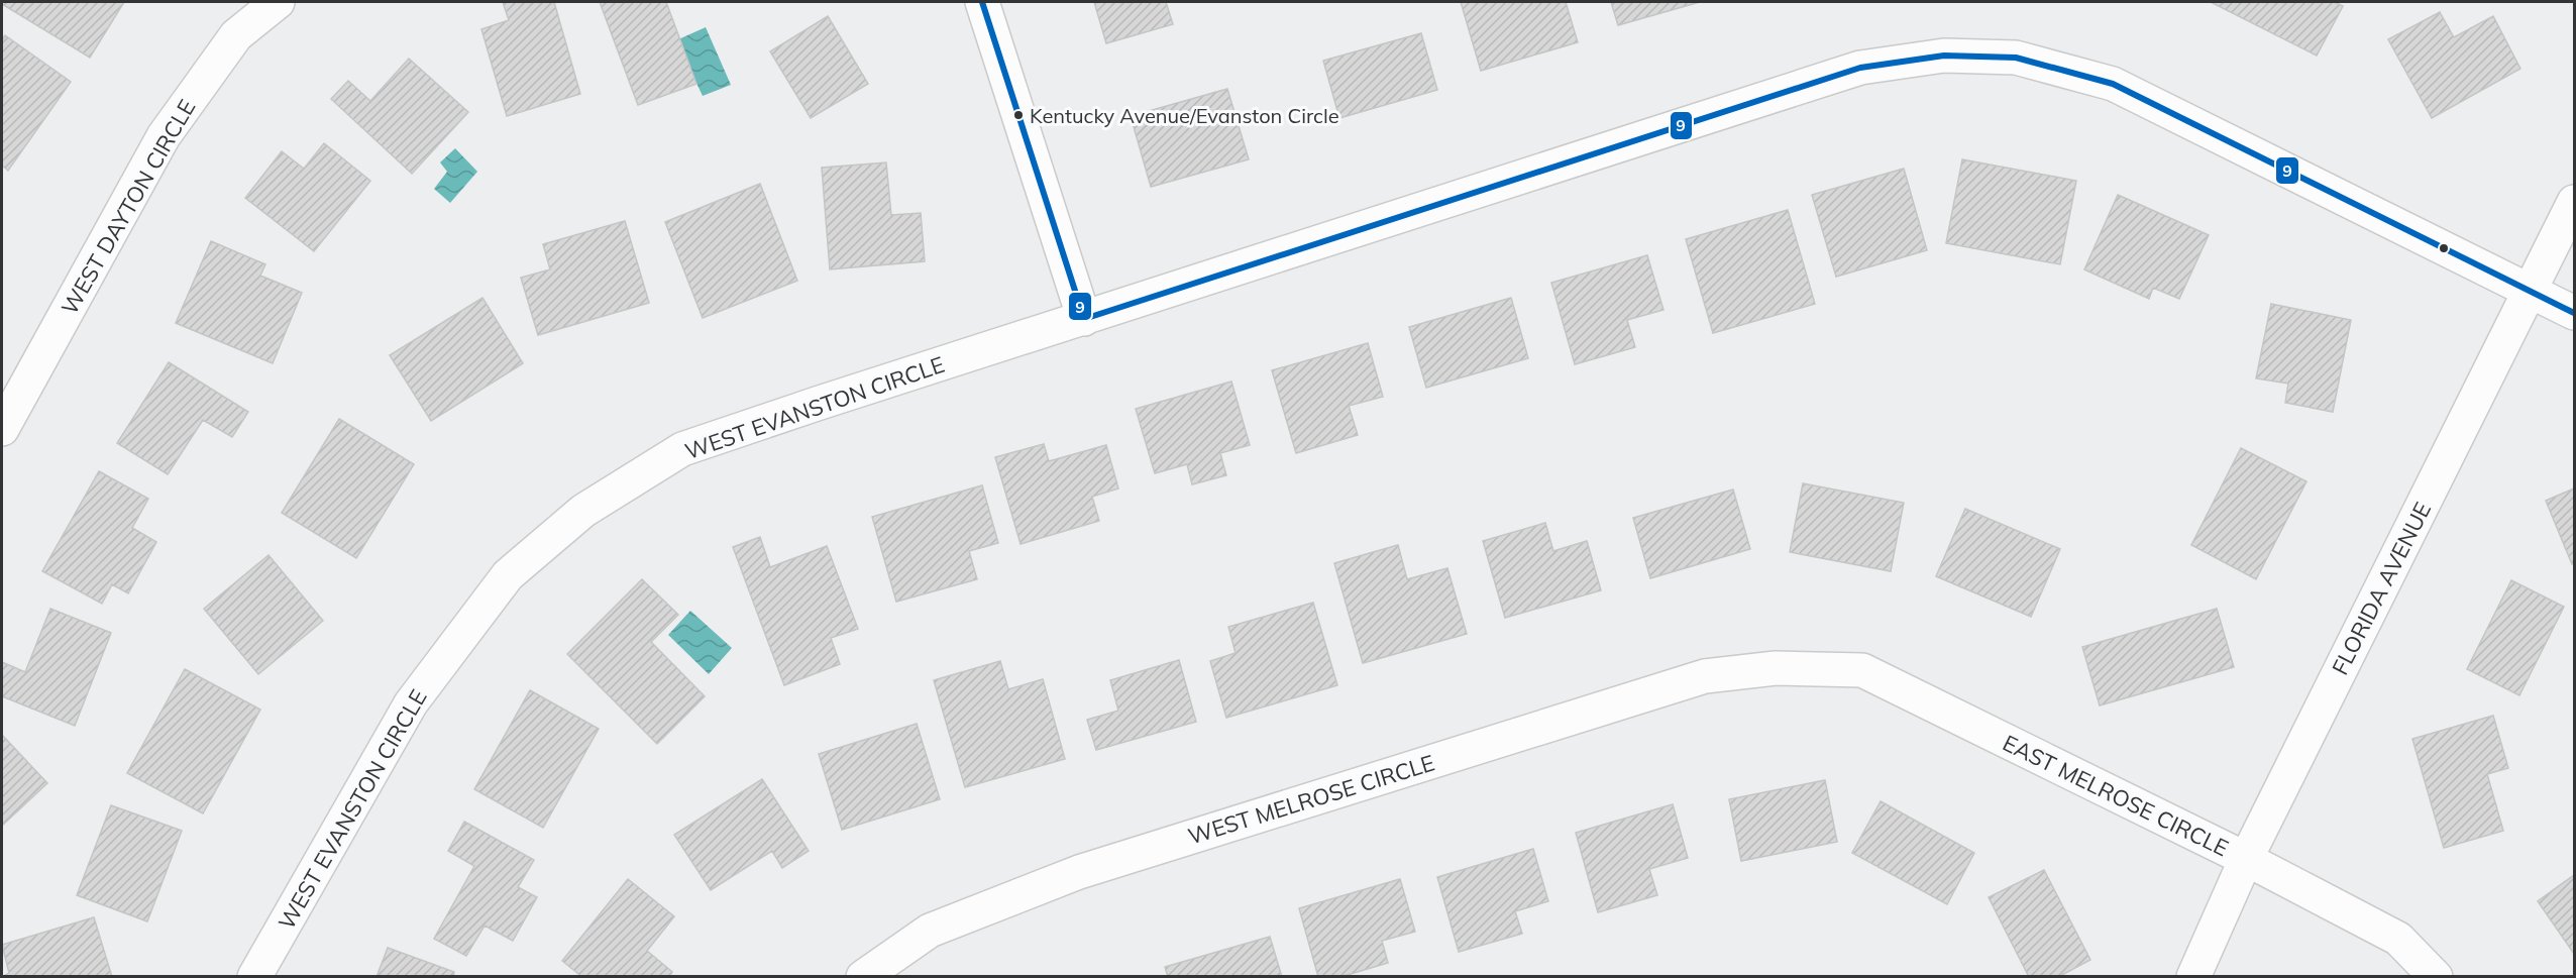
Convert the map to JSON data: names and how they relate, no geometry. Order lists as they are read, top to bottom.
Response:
{
  "streets": {
    "street": [
      "WEST DAYTON CIRCLE",
      "WEST EVANSTON CIRCLE",
      "FLORIDA AVENUE",
      "EAST MELROSE CIRCLE",
      "WEST MELROSE CIRCLE"
    ]
  },
  "crossings": [
    ["WEST EVANSTON CIRCLE", "FLORIDA AVENUE"],
    ["FLORIDA AVENUE", "EAST MELROSE CIRCLE"],
    ["EAST MELROSE CIRCLE", "WEST MELROSE CIRCLE"]
  ],
  "places": ["Kentucky Avenue/Evanston Circle"],
  "lines": ["transit line 9"]
}
